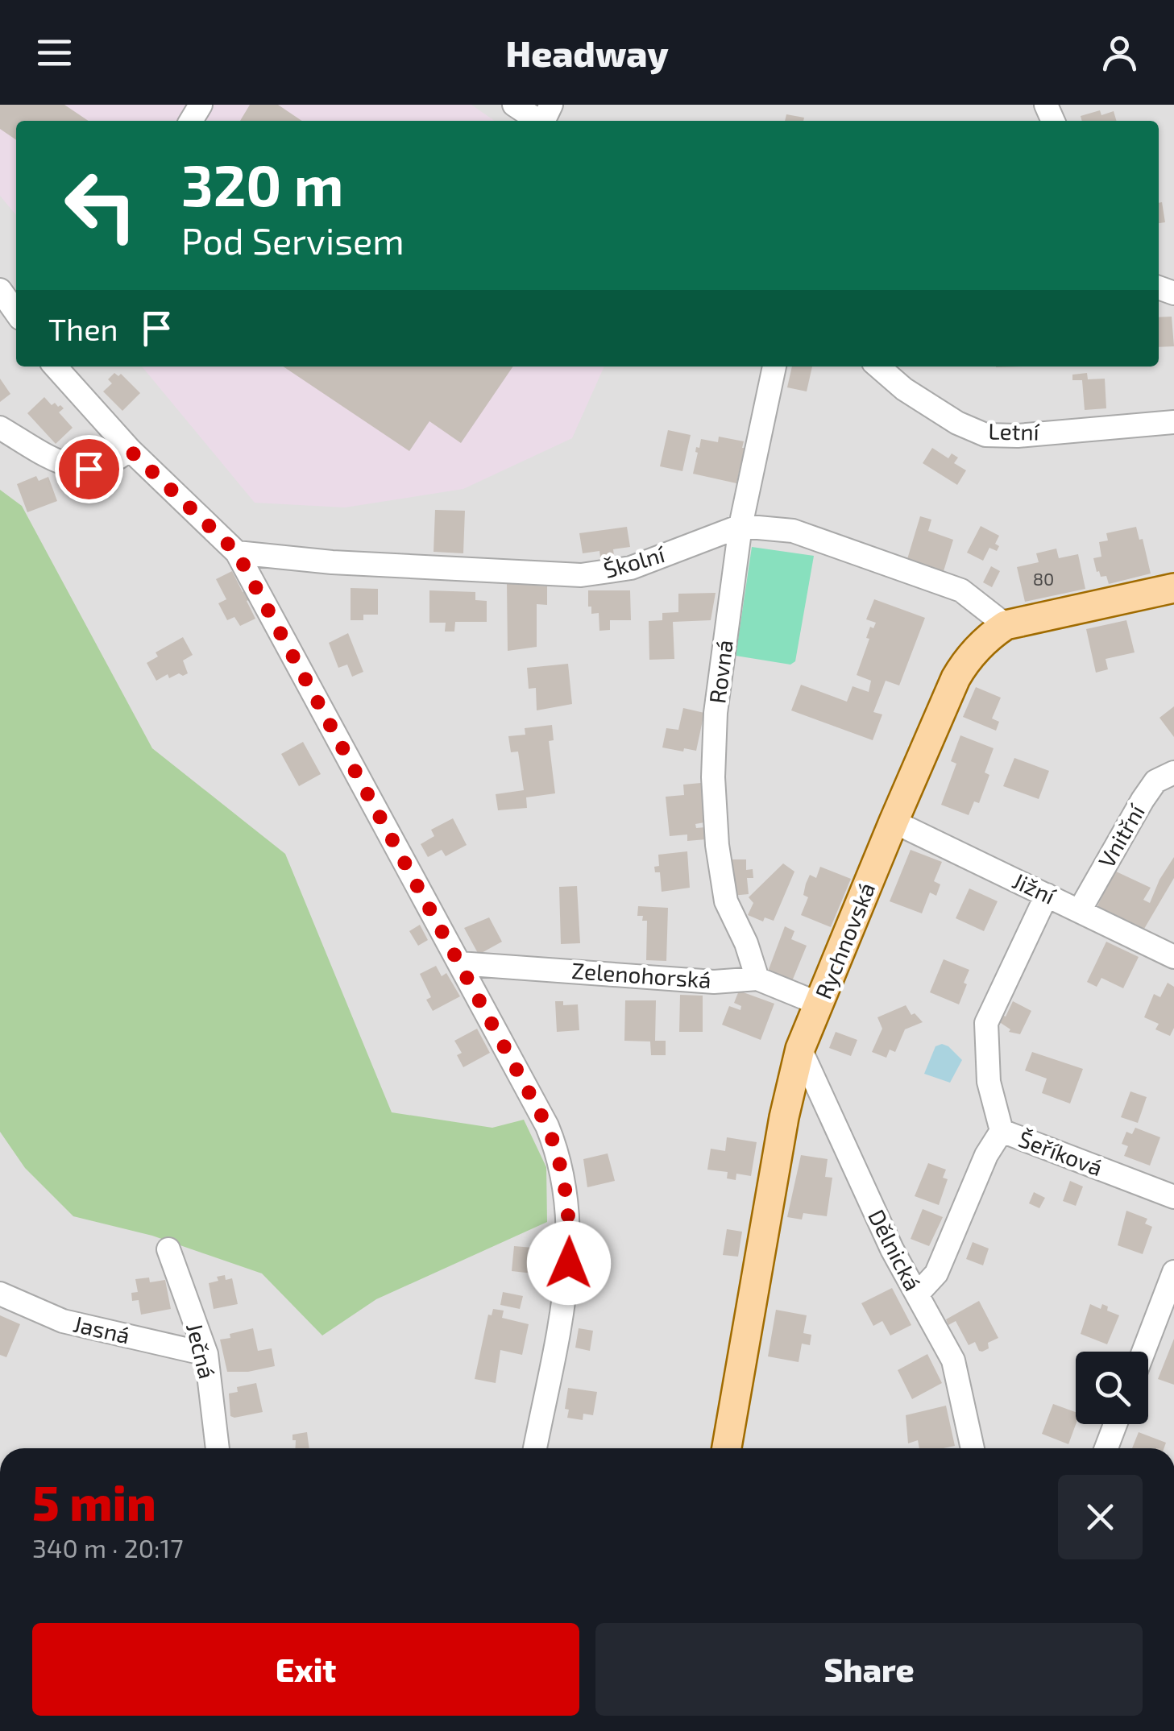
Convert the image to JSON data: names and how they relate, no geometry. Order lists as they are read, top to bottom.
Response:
{
  "streets": {
    "main road": ["Rychnovská"],
    "street": [
      "Letní",
      "Školní",
      "Rovná",
      "Vnitřní",
      "Jižní",
      "Zelenohorská",
      "Šeříková",
      "Dělnická",
      "Jasná",
      "Ječná"
    ]
  },
  "crossings": [
    ["Školní", "Rovná"],
    ["Školní", "Rychnovská"],
    ["Rovná", "Zelenohorská"],
    ["Vnitřní", "Jižní"],
    ["Jižní", "Rychnovská"],
    ["Jižní", "Šeříková"],
    ["Rychnovská", "Zelenohorská"],
    ["Rychnovská", "Dělnická"],
    ["Jasná", "Ječná"]
  ],
  "house_numbers": ["80"],
  "page": {
    "header": "Headway",
    "turn": ["320 m", "Pod Servisem"],
    "then": "Then",
    "heading": ["5 min", "340 m · 20:17"],
    "buttons": ["Exit", "Share"]
  }
}
